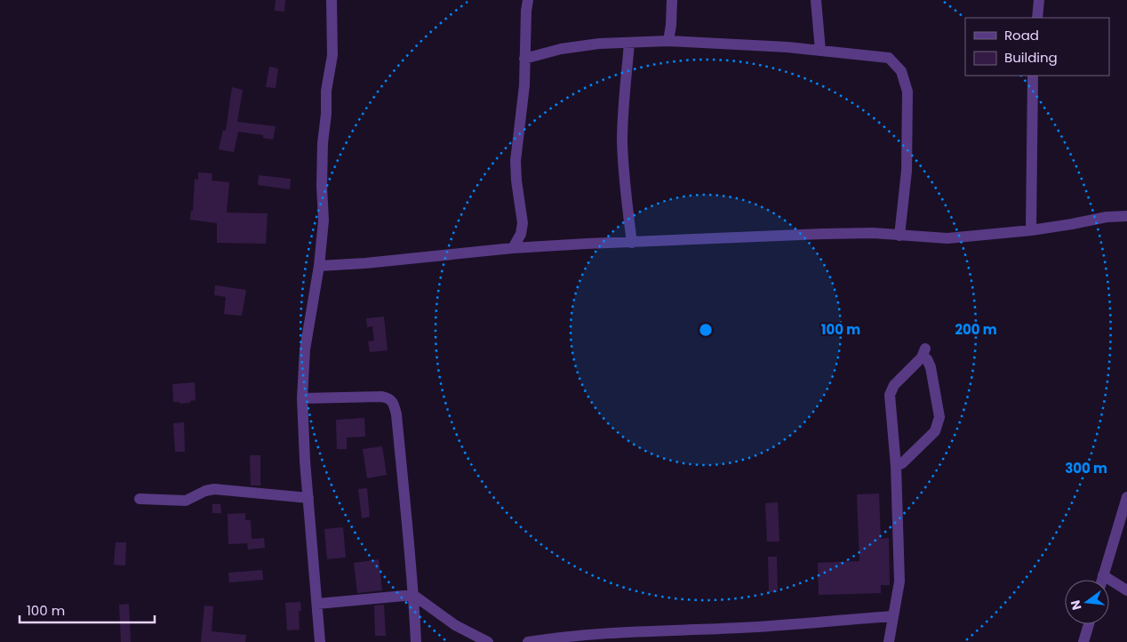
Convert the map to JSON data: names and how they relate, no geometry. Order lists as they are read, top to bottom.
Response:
{
  "legend": ["Road", "Building"],
  "scale_bar": "100 m",
  "north": "left",
  "rings": ["100 m", "200 m", "300 m"]
}
